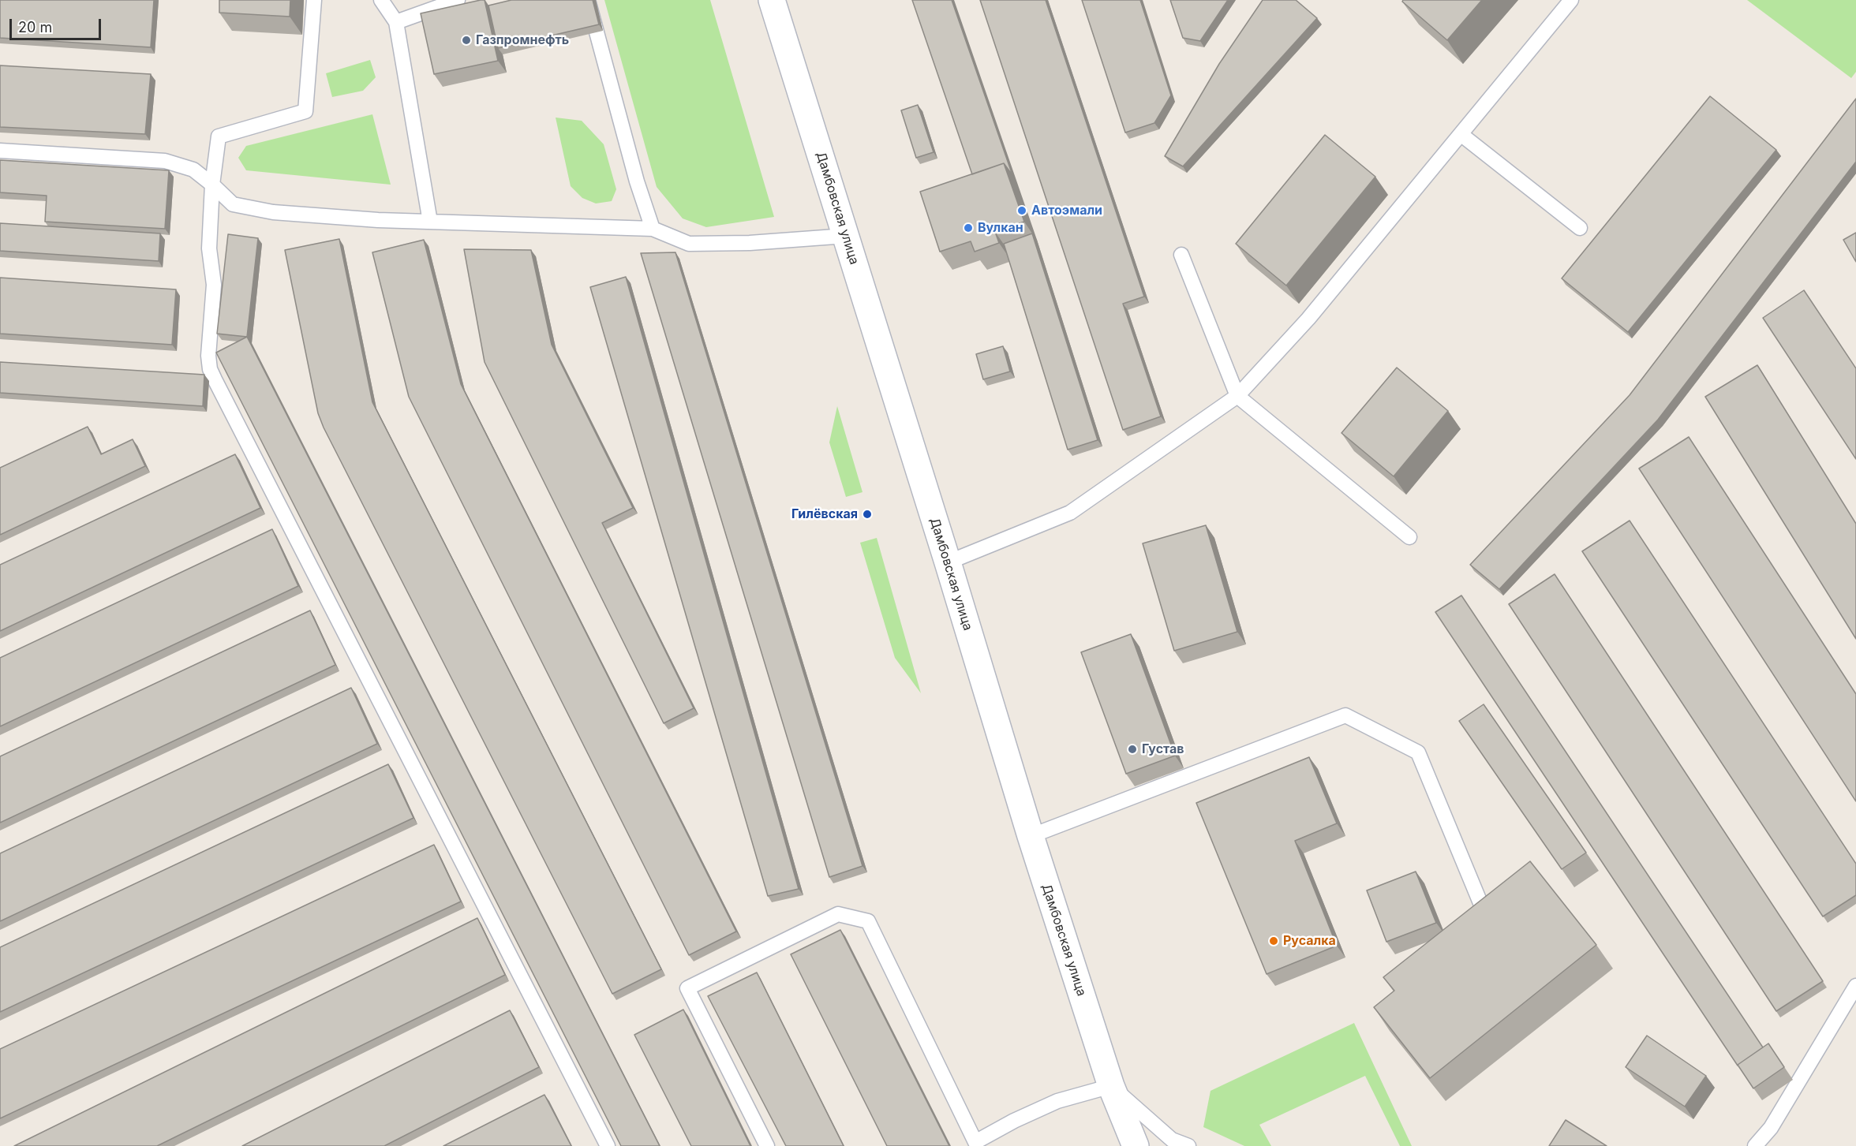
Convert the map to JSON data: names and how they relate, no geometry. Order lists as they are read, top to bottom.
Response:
{
  "streets": {
    "main road": ["Дамбовская улица"]
  },
  "places": [
    "Газпромнефть",
    "Автоэмали",
    "Вулкан",
    "Гилёвская",
    "Густав",
    "Русалка"
  ],
  "scale_bar": "20 m"
}
